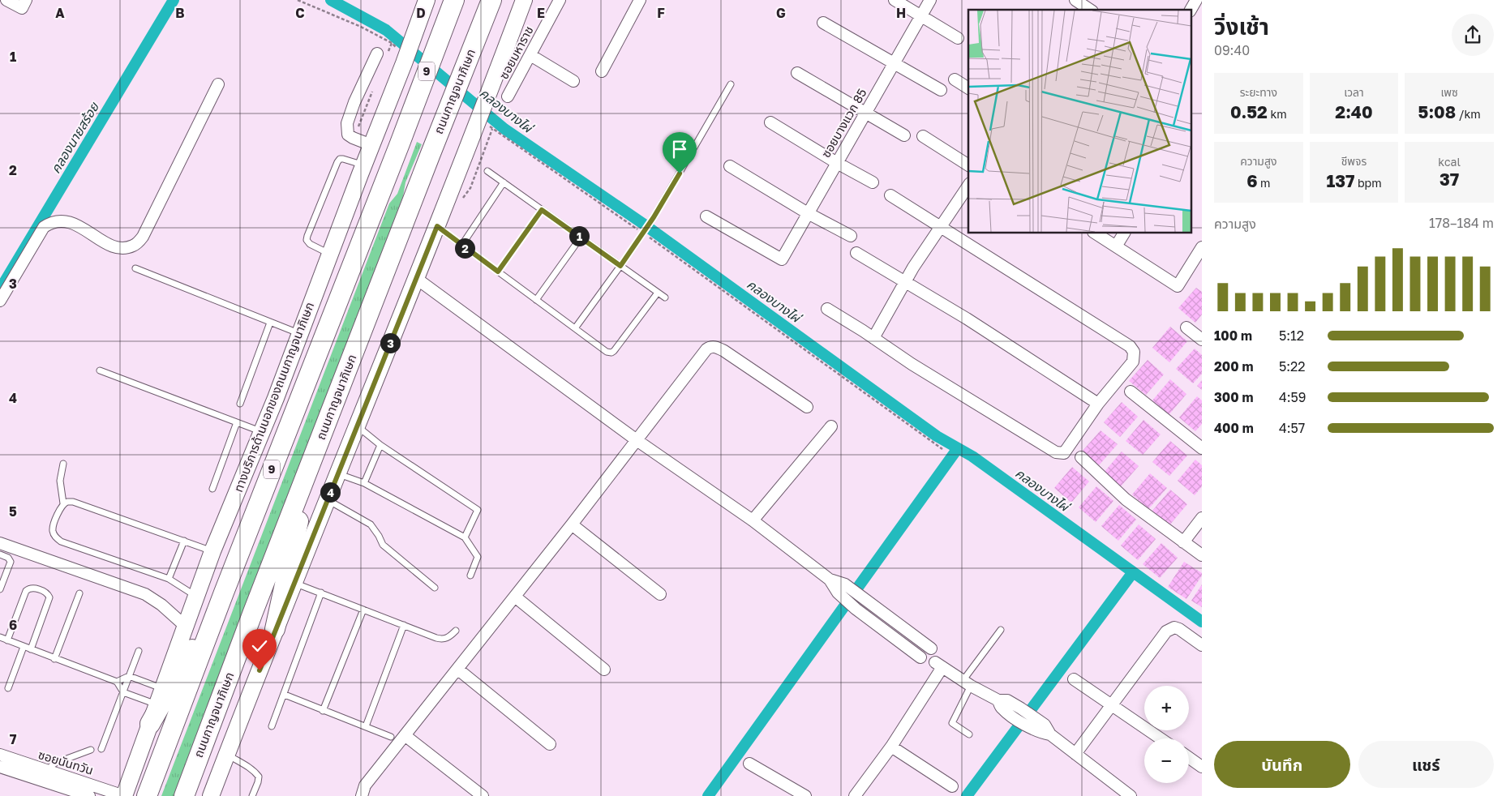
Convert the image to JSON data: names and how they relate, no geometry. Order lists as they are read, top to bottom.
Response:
{
  "streets": {
    "highway": ["9", "ถนนกาญจนาภิเษก"],
    "main road": ["ทางบริการด้านนอกของถนนกาญจนาภิเษก"],
    "street": ["ซอยมหาราช", "ซอยบางแวก 85", "ซอยนันทวัน"]
  },
  "crossings": [
    ["ทางบริการด้านนอกของถนนกาญจนาภิเษก", "ซอยนันทวัน"]
  ],
  "water": ["คลองบางไผ่", "คลองนายสร้อย"],
  "page": {
    "heading": ["วิ่งเช้า", "09:40"],
    "stats": [
      ["ระยะทาง", "0.52 km"],
      ["เวลา", "2:40"],
      ["เพซ", "5:08 /km"],
      ["ความสูง", "6 m"],
      ["ชีพจร", "137 bpm"],
      ["kcal", "37"]
    ],
    "chart": ["ความสูง", "178–184 m"],
    "pins": [
      "1",
      "2",
      "3",
      "4"
    ],
    "list": [
      {
        "name": "100 m",
        "note": "5:12"
      },
      {
        "name": "200 m",
        "note": "5:22"
      },
      {
        "name": "300 m",
        "note": "4:59"
      },
      {
        "name": "400 m",
        "note": "4:57"
      }
    ],
    "map_buttons": ["+", "−"],
    "buttons": ["บันทึก", "แชร์"]
  },
  "grid": {
    "columns": [
      "A",
      "B",
      "C",
      "D",
      "E",
      "F",
      "G",
      "H"
    ],
    "rows": [
      "1",
      "2",
      "3",
      "4",
      "5",
      "6",
      "7"
    ]
  }
}
